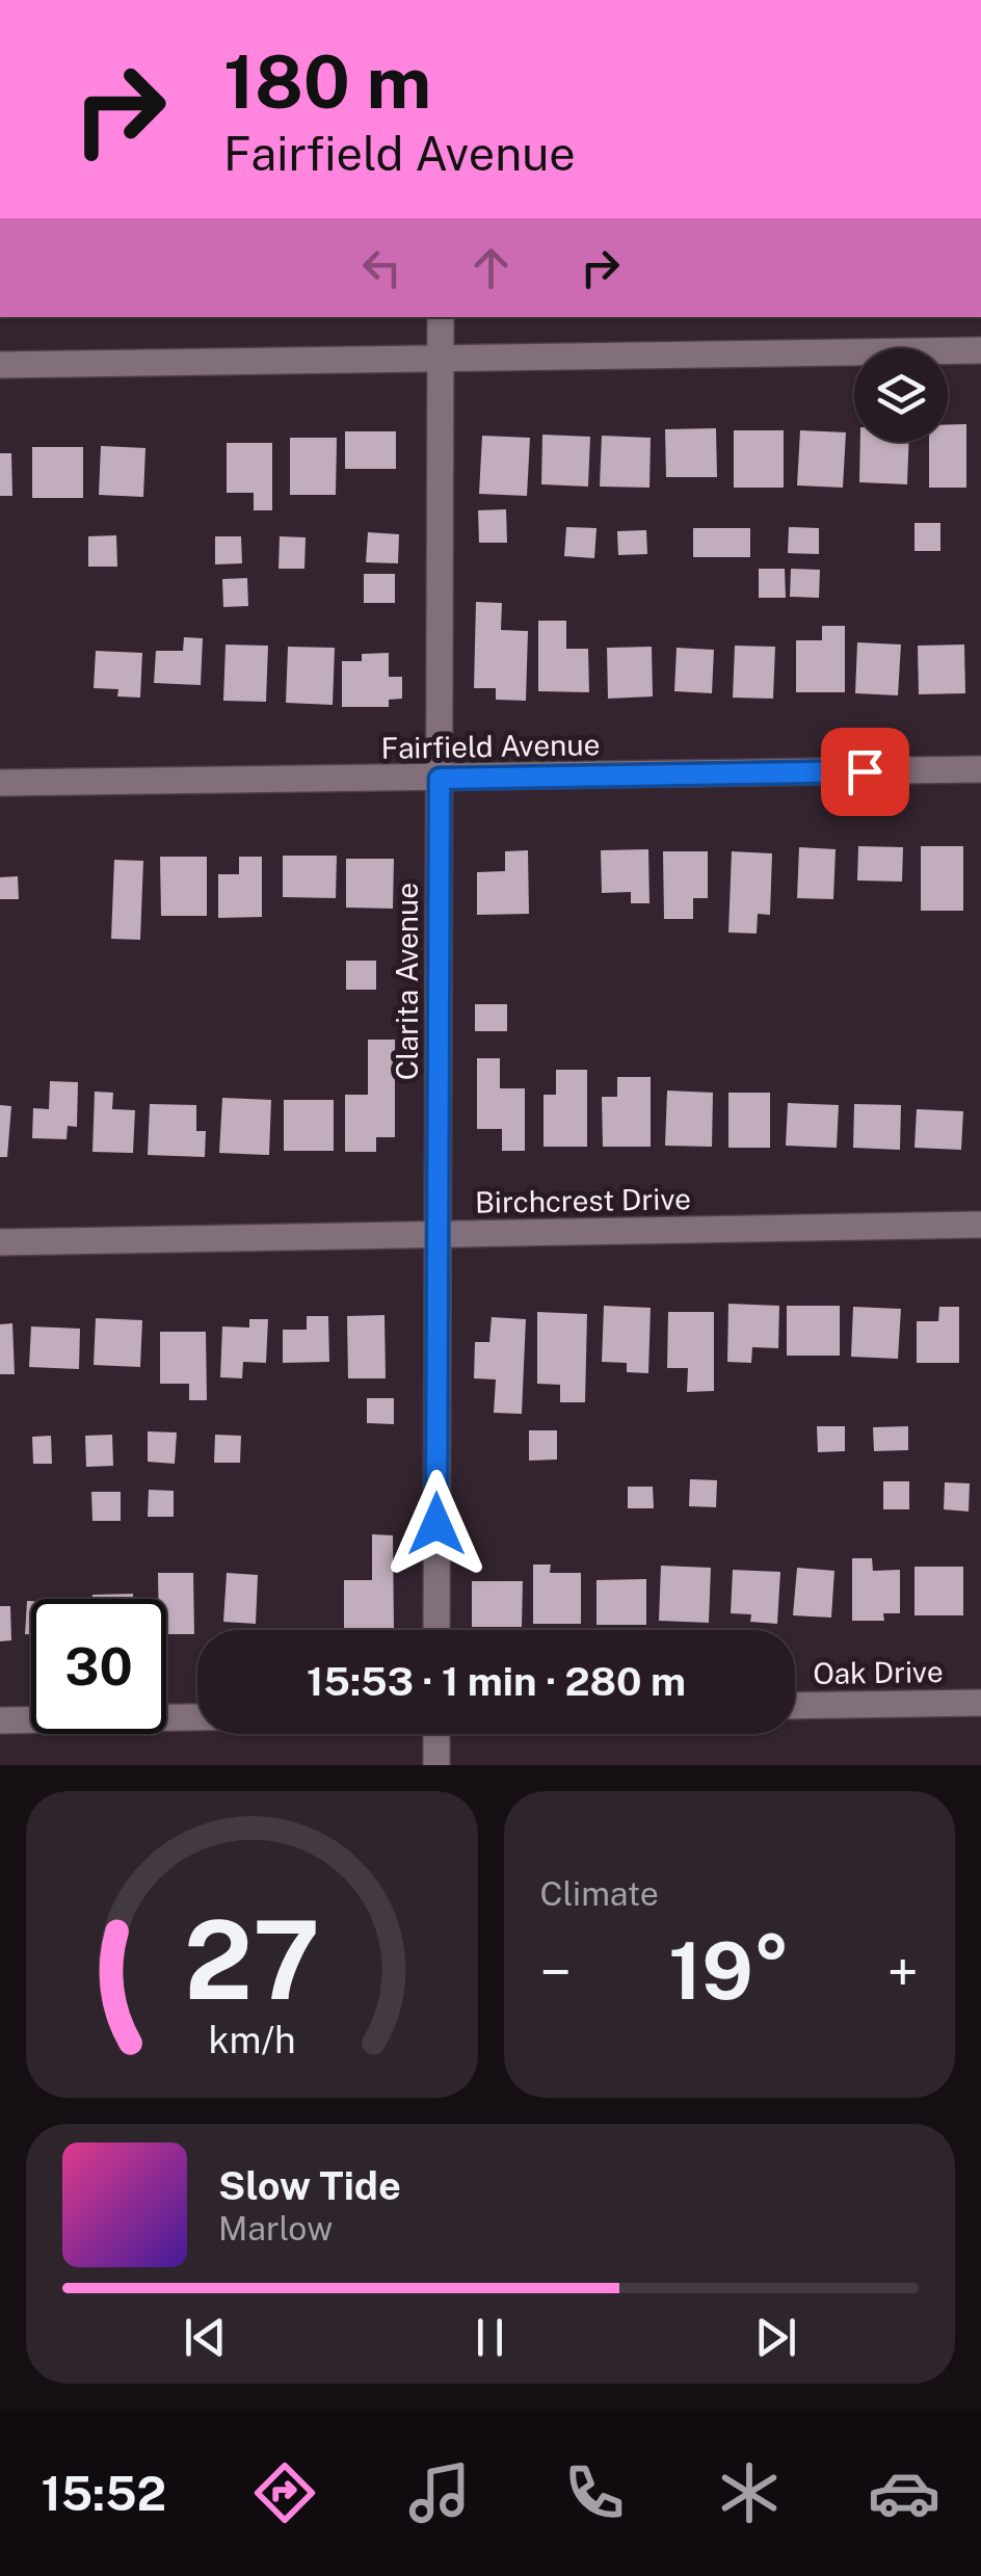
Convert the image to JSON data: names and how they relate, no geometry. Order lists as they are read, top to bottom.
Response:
{
  "streets": {
    "street": [
      "Fairfield Avenue",
      "Clarita Avenue",
      "Birchcrest Drive",
      "Oak Drive"
    ]
  },
  "crossings": [
    ["Fairfield Avenue", "Clarita Avenue"],
    ["Clarita Avenue", "Birchcrest Drive"]
  ],
  "page": {
    "turn": ["180 m", "Fairfield Avenue"],
    "limit": "30",
    "trip": "15:53 · 1 min · 280 m",
    "tile": "Climate",
    "heat": ["−", "19°", "+"],
    "song": ["Slow Tide", "Marlow"],
    "tabs": "15:52",
    "gauge": ["27", "km/h"]
  }
}
